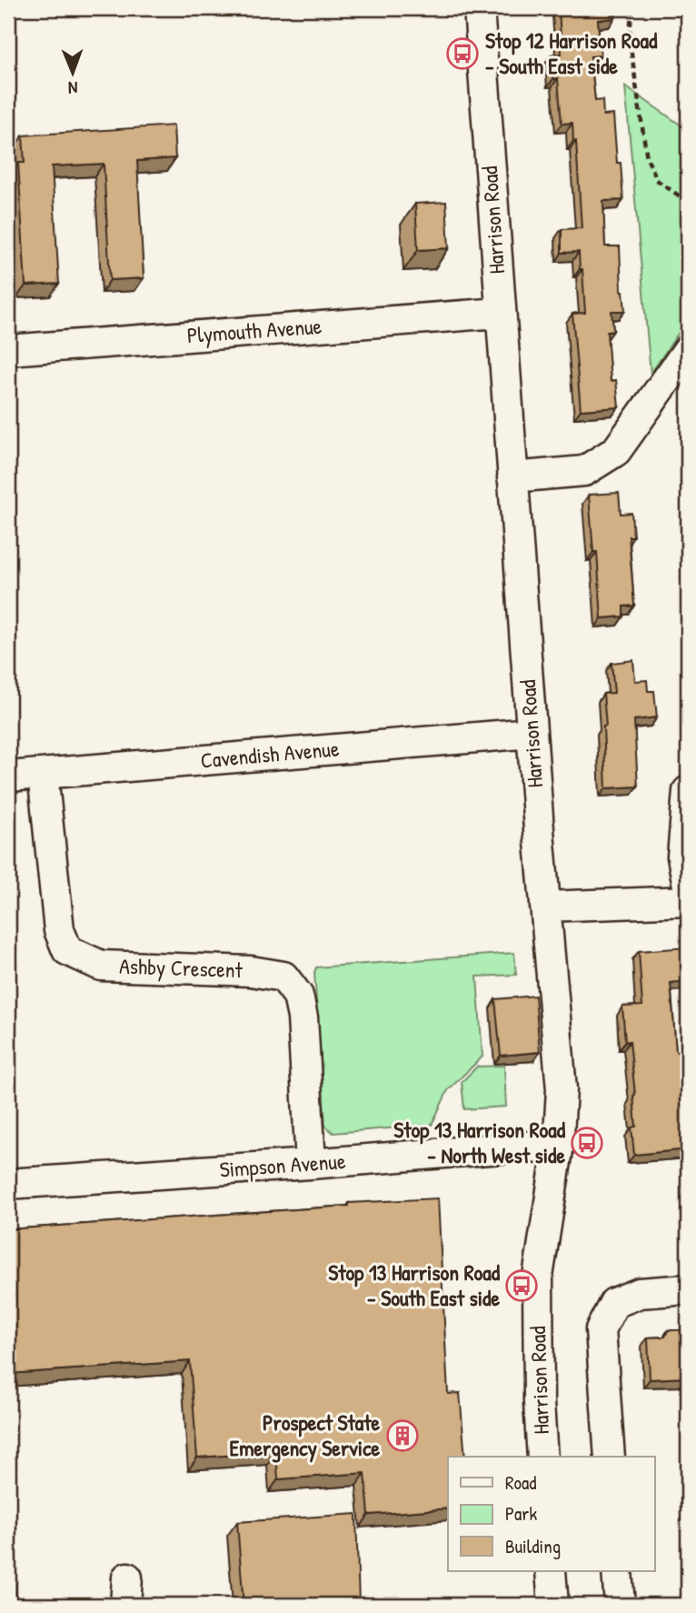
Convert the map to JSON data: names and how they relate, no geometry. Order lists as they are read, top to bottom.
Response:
{
  "streets": {
    "street": [
      "Harrison Road",
      "Plymouth Avenue",
      "Cavendish Avenue",
      "Ashby Crescent",
      "Simpson Avenue"
    ]
  },
  "crossings": [
    ["Harrison Road", "Plymouth Avenue"],
    ["Harrison Road", "Cavendish Avenue"],
    ["Harrison Road", "Simpson Avenue"],
    ["Cavendish Avenue", "Ashby Crescent"],
    ["Ashby Crescent", "Simpson Avenue"]
  ],
  "places": {
    "bus stop": ["Stop 12 Harrison Road - South East side", "Stop 13 Harrison Road - North West side", "Stop 13 Harrison Road - South East side"],
    "building": ["Prospect State Emergency Service"]
  },
  "legend": ["Road", "Park", "Building"],
  "north": "bottom"
}
